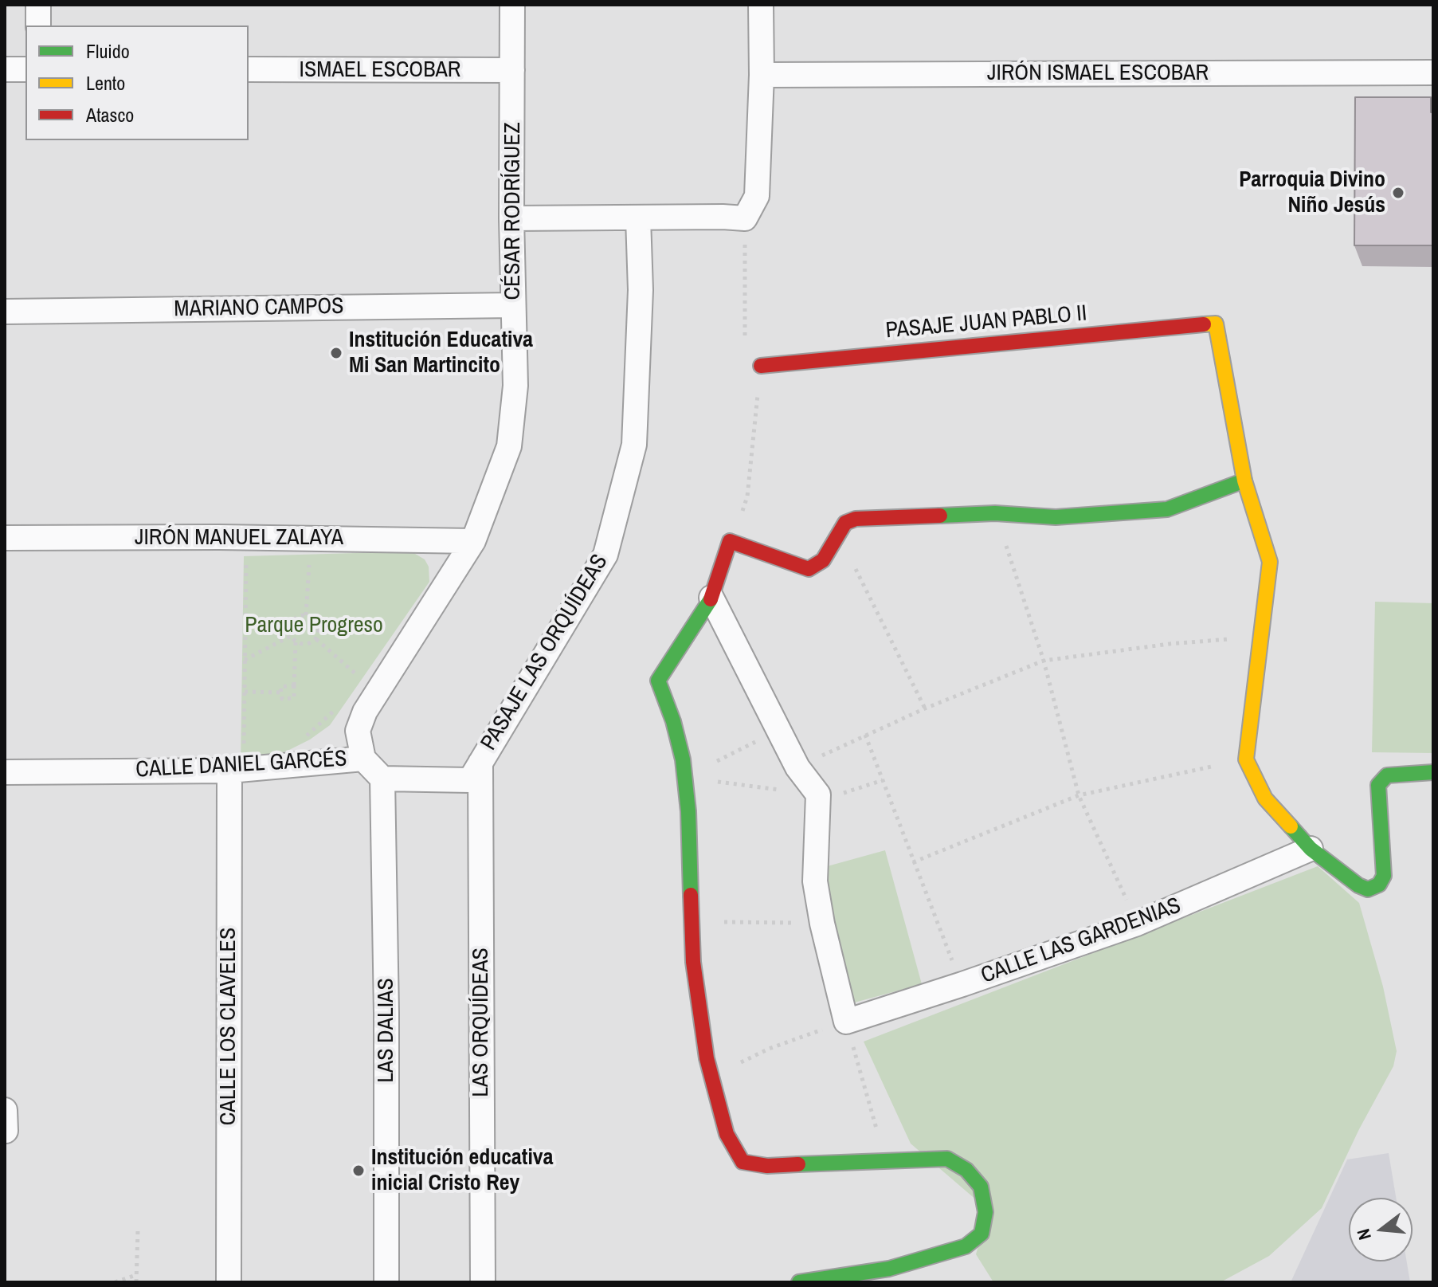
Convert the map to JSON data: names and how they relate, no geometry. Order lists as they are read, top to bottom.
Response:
{
  "streets": {
    "street": [
      "ISMAEL ESCOBAR",
      "JIRÓN ISMAEL ESCOBAR",
      "CÉSAR RODRÍGUEZ",
      "MARIANO CAMPOS",
      "PASAJE JUAN PABLO II",
      "JIRÓN MANUEL ZALAYA",
      "PASAJE LAS ORQUÍDEAS",
      "CALLE DANIEL GARCÉS",
      "CALLE LAS GARDENIAS",
      "LAS ORQUÍDEAS",
      "CALLE LOS CLAVELES",
      "LAS DALIAS"
    ]
  },
  "crossings": [
    ["ISMAEL ESCOBAR", "CÉSAR RODRÍGUEZ"],
    ["CÉSAR RODRÍGUEZ", "MARIANO CAMPOS"],
    ["CÉSAR RODRÍGUEZ", "JIRÓN MANUEL ZALAYA"],
    ["CÉSAR RODRÍGUEZ", "CALLE DANIEL GARCÉS"],
    ["PASAJE LAS ORQUÍDEAS", "LAS ORQUÍDEAS"],
    ["CALLE DANIEL GARCÉS", "CALLE LOS CLAVELES"],
    ["CALLE DANIEL GARCÉS", "LAS DALIAS"]
  ],
  "parks": ["Parque Progreso"],
  "places": ["Parroquia Divino Niño Jesús", "Institución Educativa Mi San Martincito", "Institución educativa inicial Cristo Rey"],
  "legend": ["Fluido", "Lento", "Atasco"],
  "north": "left"
}
